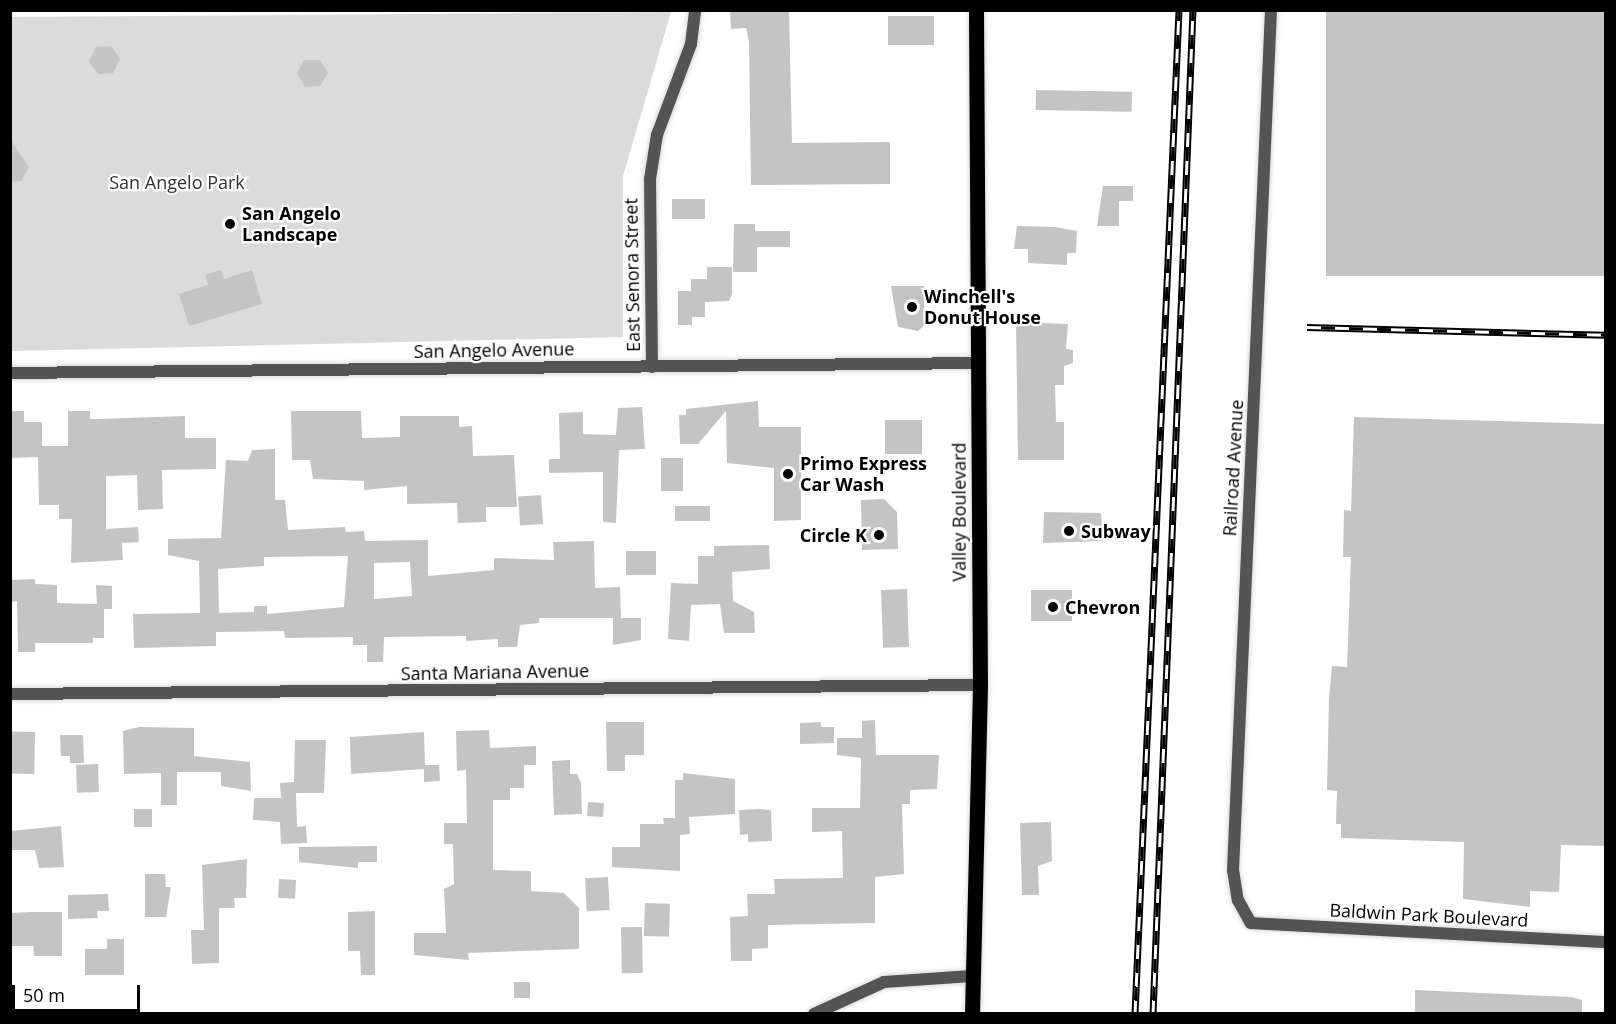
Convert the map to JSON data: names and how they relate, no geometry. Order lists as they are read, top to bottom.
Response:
{
  "streets": {
    "main road": ["Valley Boulevard"],
    "street": [
      "East Senora Street",
      "San Angelo Avenue",
      "Railroad Avenue",
      "Santa Mariana Avenue",
      "Baldwin Park Boulevard"
    ]
  },
  "crossings": [
    ["East Senora Street", "San Angelo Avenue"],
    ["San Angelo Avenue", "Valley Boulevard"],
    ["Railroad Avenue", "Baldwin Park Boulevard"],
    ["Valley Boulevard", "Santa Mariana Avenue"]
  ],
  "parks": ["San Angelo Park"],
  "places": [
    "San Angelo Landscape",
    "Winchell's Donut House",
    "Primo Express Car Wash",
    "Subway",
    "Circle K",
    "Chevron"
  ],
  "scale_bar": "50 m"
}
